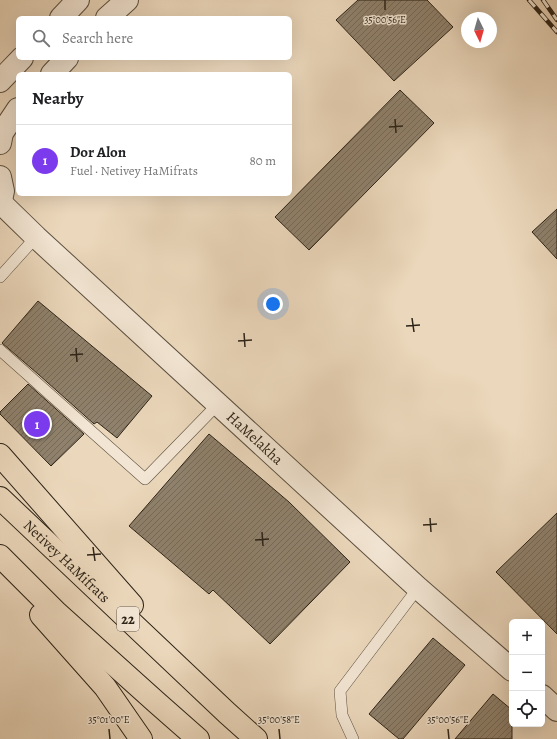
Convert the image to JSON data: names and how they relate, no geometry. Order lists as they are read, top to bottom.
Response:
{
  "streets": {
    "highway": ["Netivey HaMifrats", "22"],
    "street": ["HaMelakha"]
  },
  "north": "bottom",
  "page": {
    "search": "Search here",
    "heading": "Nearby",
    "list": [
      {
        "mark": "1",
        "name": "Dor Alon",
        "note": "Fuel · Netivey HaMifrats",
        "value": "80 m"
      }
    ],
    "pins": "1",
    "map_buttons": ["+", "−"]
  },
  "coordinates": ["35°00'56\"E", "35°01'00\"E", "35°00'58\"E"]
}
